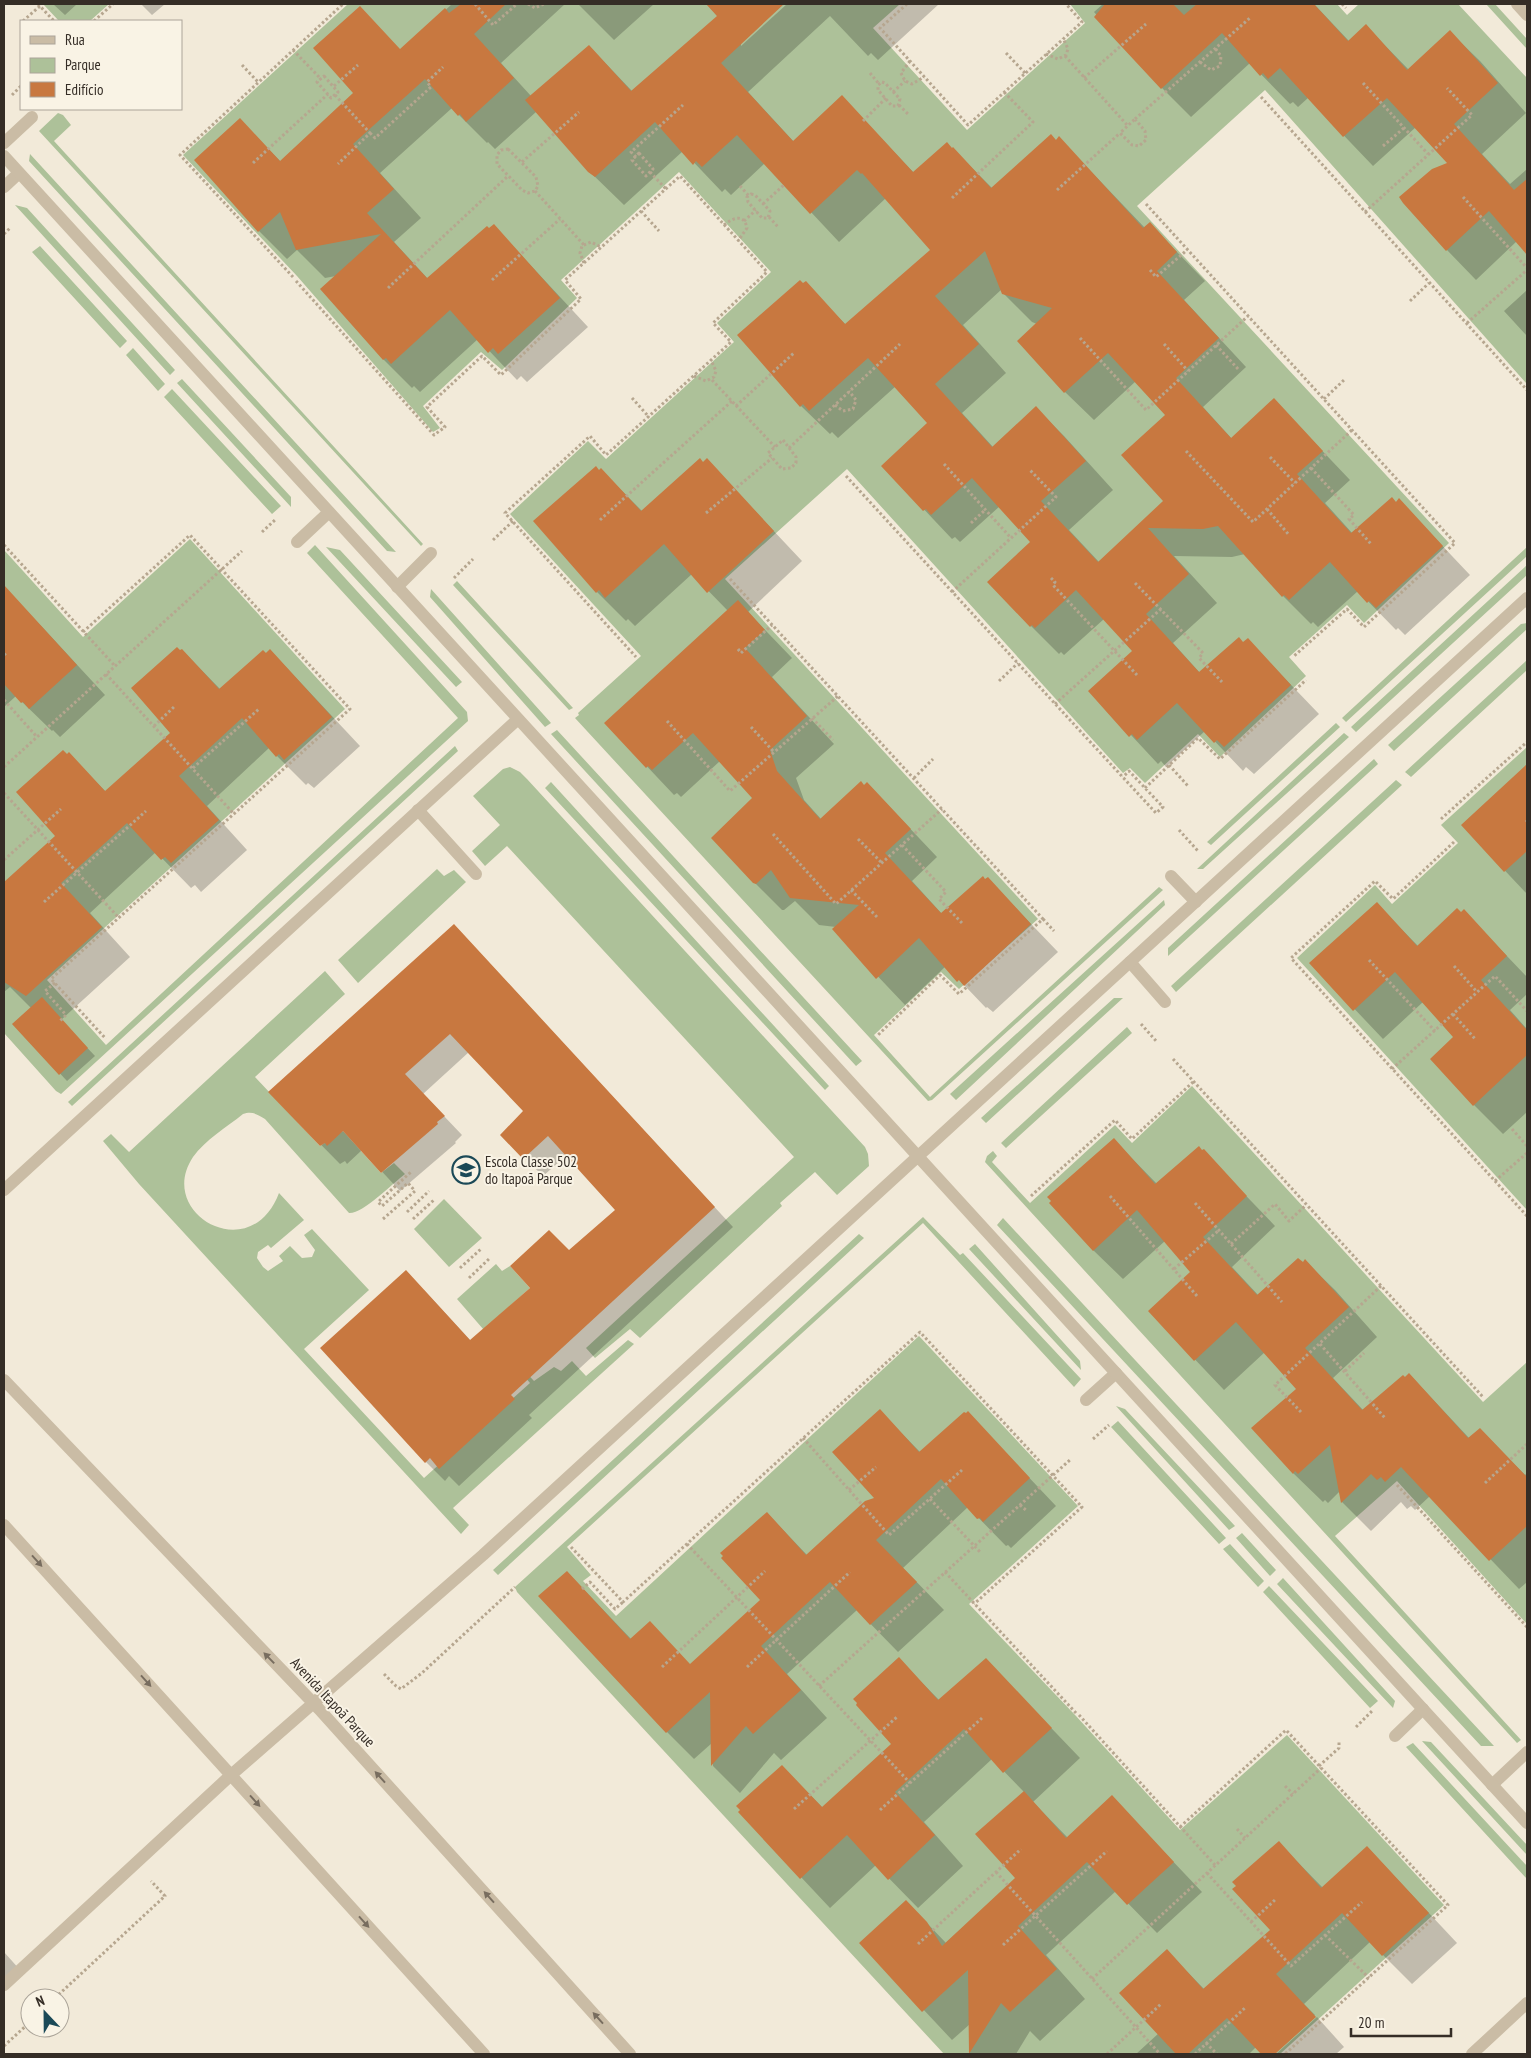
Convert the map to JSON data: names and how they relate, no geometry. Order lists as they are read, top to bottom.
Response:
{
  "streets": {
    "street": ["Avenida Itapoã Parque"]
  },
  "places": {
    "school or university": ["Escola Classe 502 do Itapoã Parque"]
  },
  "legend": ["Rua", "Parque", "Edifício"],
  "scale_bar": "20 m",
  "north": "top"
}
